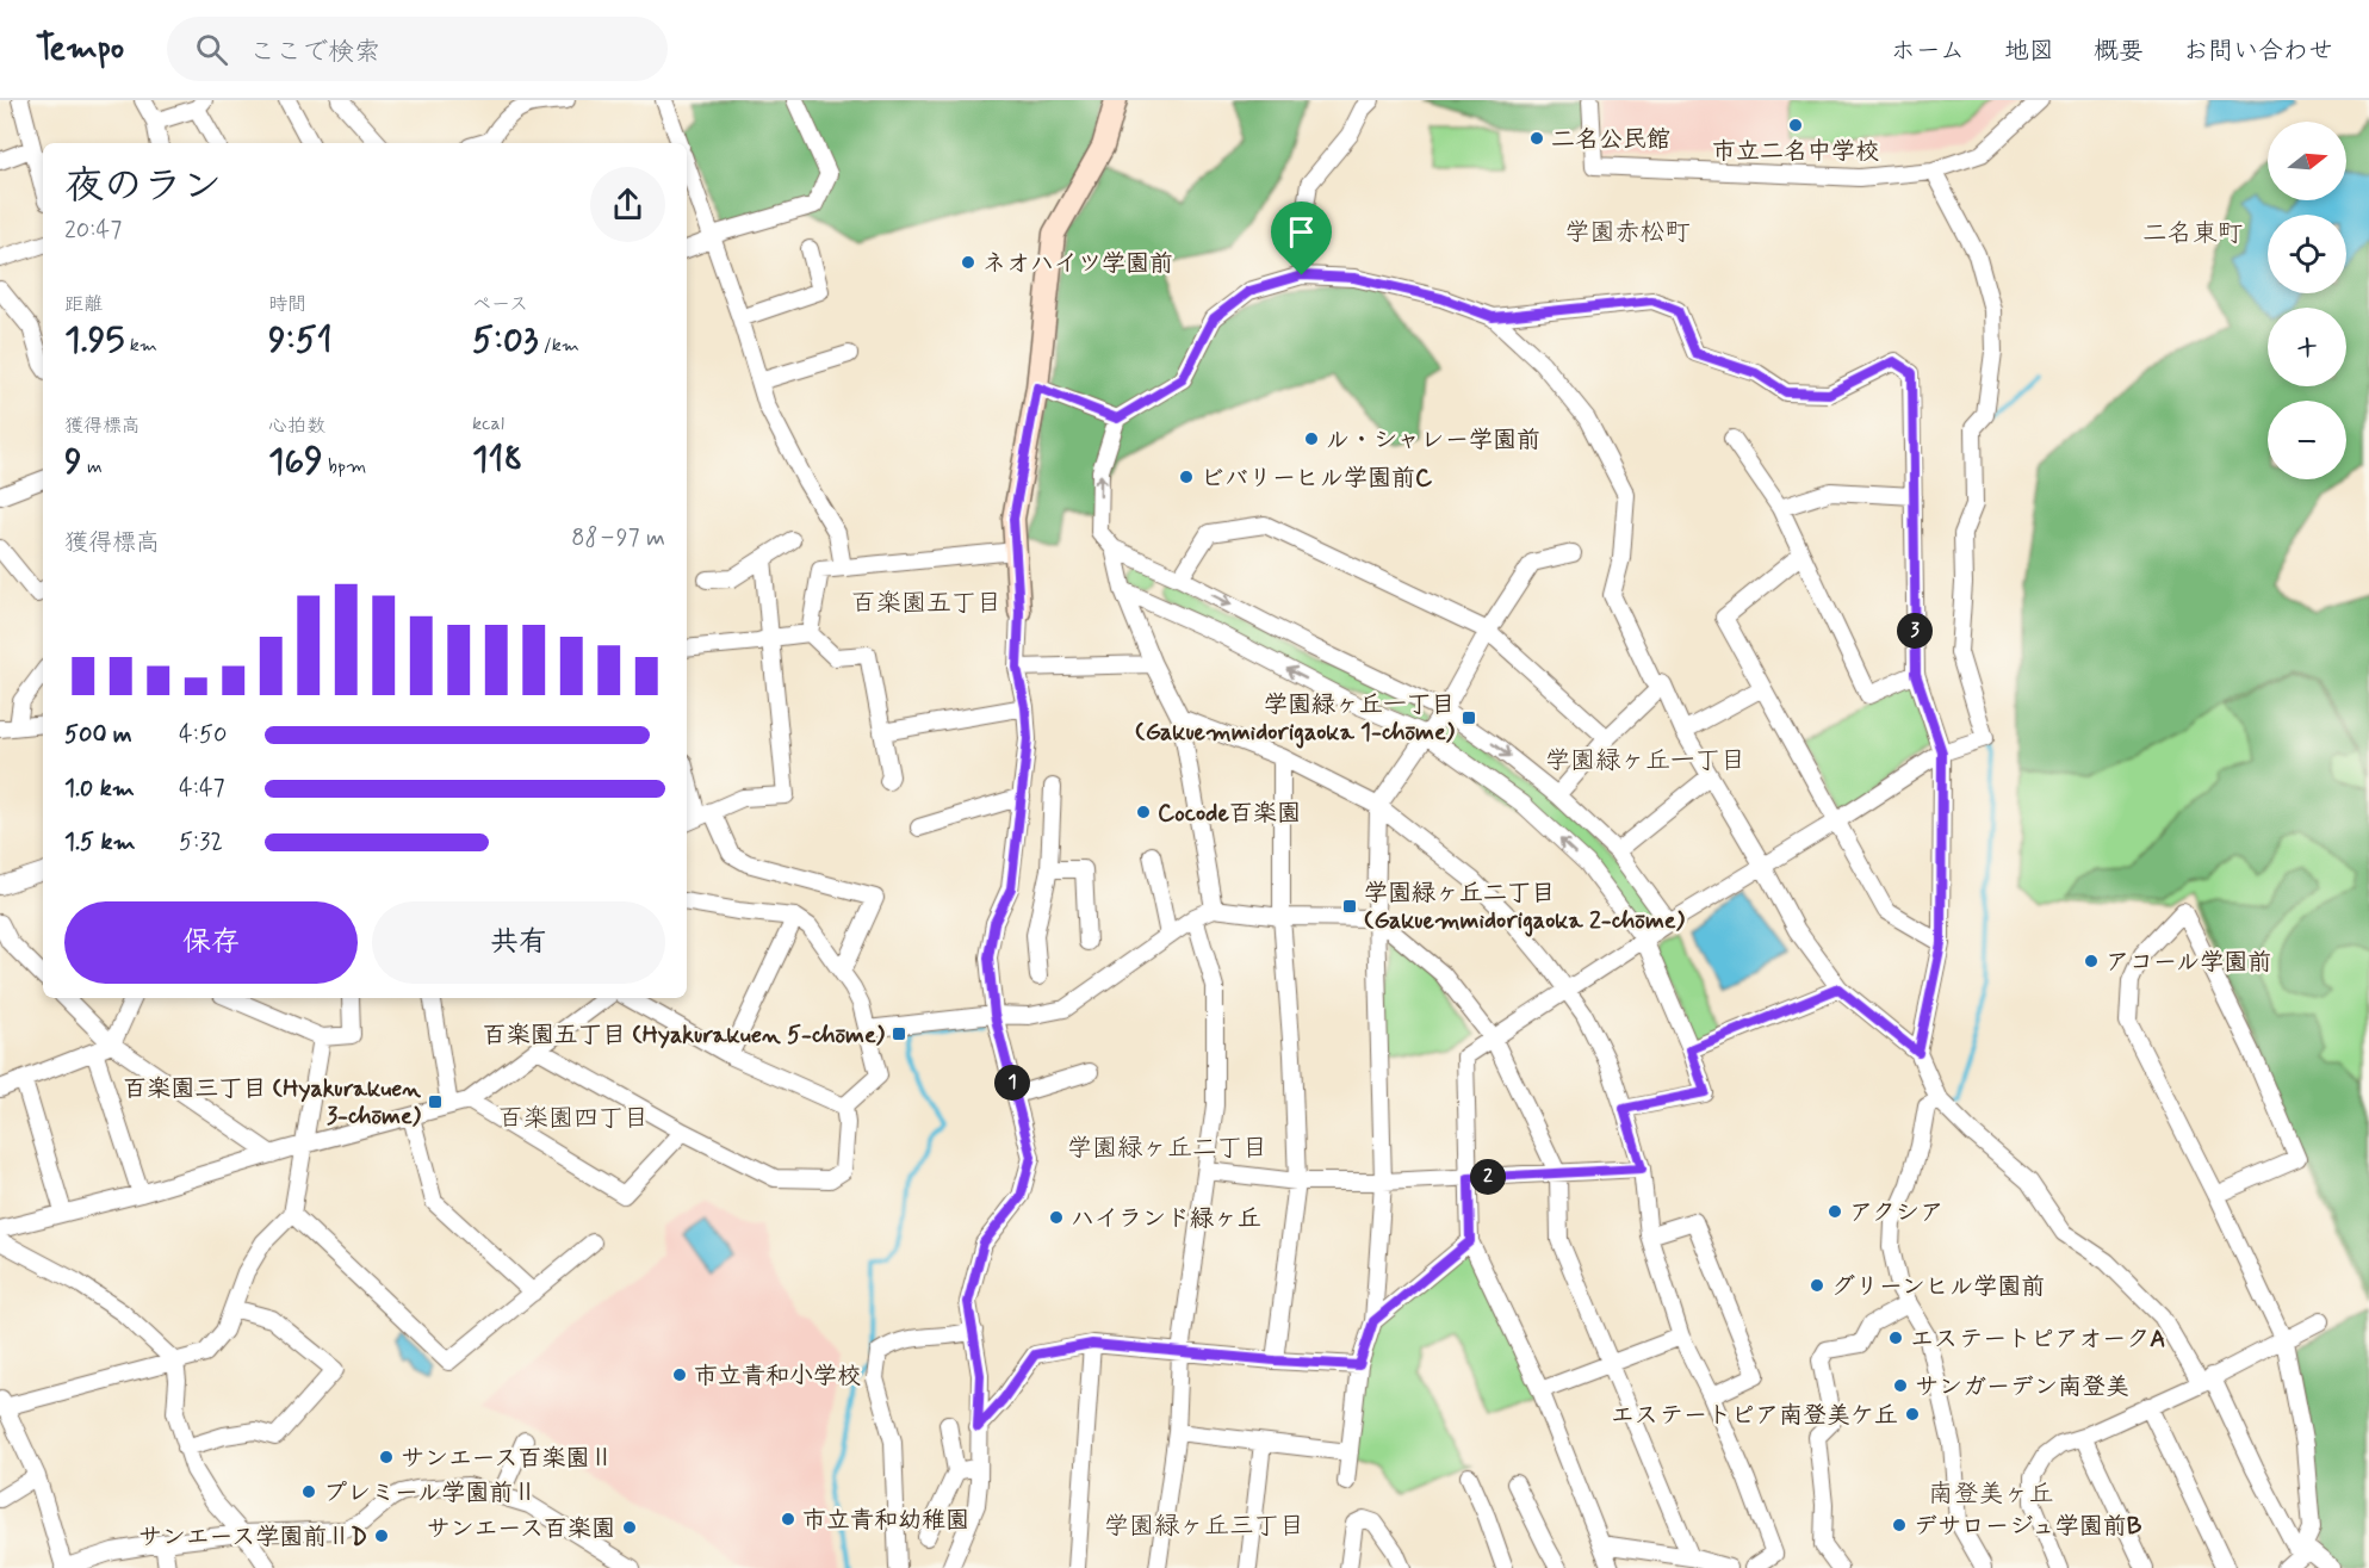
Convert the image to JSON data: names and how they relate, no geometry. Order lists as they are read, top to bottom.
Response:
{
  "districts": [
    "学園赤松町",
    "二名東町",
    "百楽園五丁目",
    "学園緑ヶ丘一丁目",
    "百楽園四丁目",
    "学園緑ヶ丘二丁目",
    "南登美ヶ丘",
    "学園緑ヶ丘三丁目"
  ],
  "places": {
    "other": [
      "市立二名中学校",
      "二名公民館",
      "ネオハイツ学園前",
      "ル・シャレー学園前",
      "ビバリーヒル学園前C",
      "Cocode百楽園",
      "アコール学園前",
      "アクシア",
      "ハイランド緑ヶ丘",
      "グリーンヒル学園前",
      "エステートピアオークA",
      "市立青和小学校",
      "サンガーデン南登美",
      "エステートピア南登美ケ丘",
      "サンエース百楽園Ⅱ",
      "プレミール学園前Ⅱ",
      "市立青和幼稚園",
      "デサロージュ学園前B",
      "サンエース百楽園",
      "サンエース学園前ⅡD"
    ],
    "transit": [
      "学園緑ヶ丘一丁目 (Gakuemmidorigaoka 1-chōme)",
      "学園緑ヶ丘二丁目 (Gakuemmidorigaoka 2-chōme)",
      "百楽園五丁目 (Hyakurakuen 5-chōme)",
      "百楽園三丁目 (Hyakurakuen 3-chōme)"
    ]
  },
  "north": "right",
  "page": {
    "header": "Tempo",
    "search": "ここで検索",
    "nav": [
      "ホーム",
      "地図",
      "概要",
      "お問い合わせ"
    ],
    "map_buttons": ["+", "−"],
    "heading": ["夜のラン", "20:47"],
    "stats": [
      ["距離", "1.95 km"],
      ["時間", "9:51"],
      ["ペース", "5:03 /km"],
      ["獲得標高", "9 m"],
      ["心拍数", "169 bpm"],
      ["kcal", "118"]
    ],
    "chart": ["獲得標高", "88–97 m"],
    "pins": ["3", "1", "2"],
    "list": [
      {
        "name": "500 m",
        "note": "4:50"
      },
      {
        "name": "1.0 km",
        "note": "4:47"
      },
      {
        "name": "1.5 km",
        "note": "5:32"
      }
    ],
    "buttons": ["保存", "共有"]
  }
}
